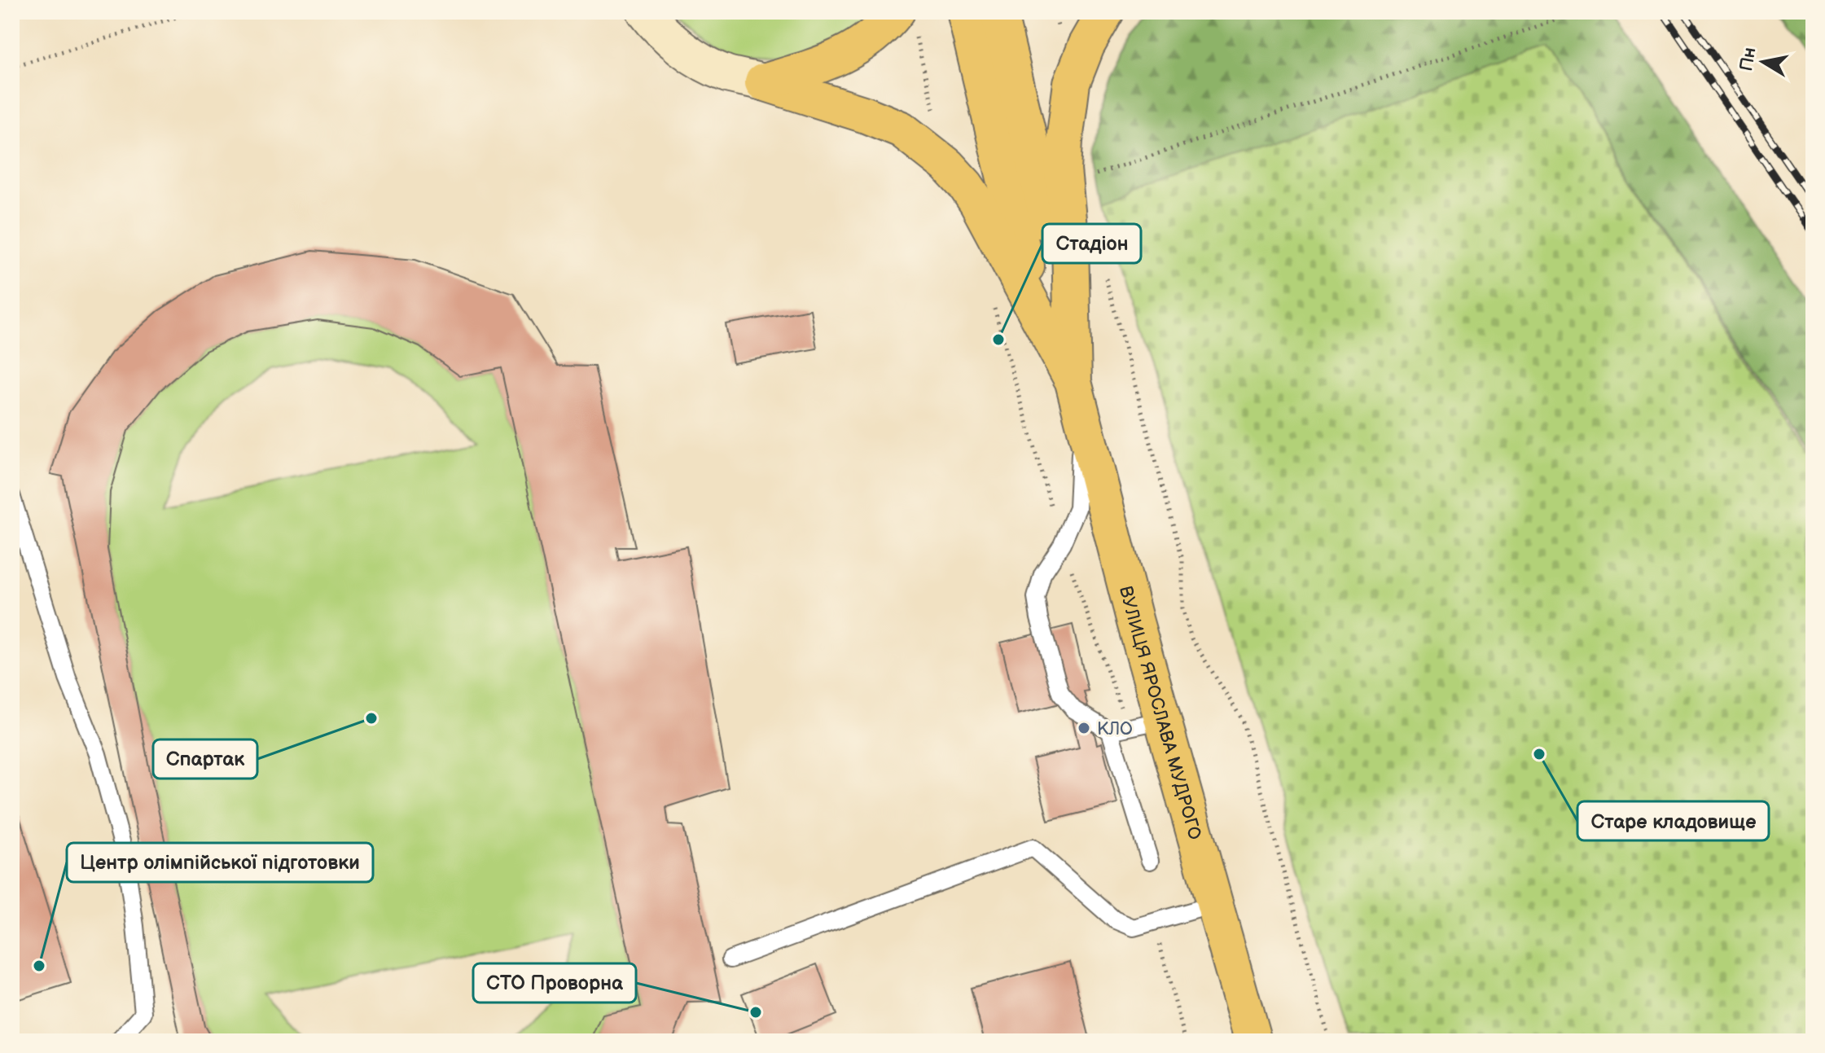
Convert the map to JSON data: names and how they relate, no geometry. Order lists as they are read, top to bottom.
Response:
{
  "streets": {
    "main road": ["ВУЛИЦЯ ЯРОСЛАВА МУДРОГО"]
  },
  "places": [
    "Стадіон",
    "Спартак",
    "КЛО",
    "Старе кладовище",
    "Центр олімпійської підготовки",
    "СТО Проворна"
  ],
  "north": "left"
}
